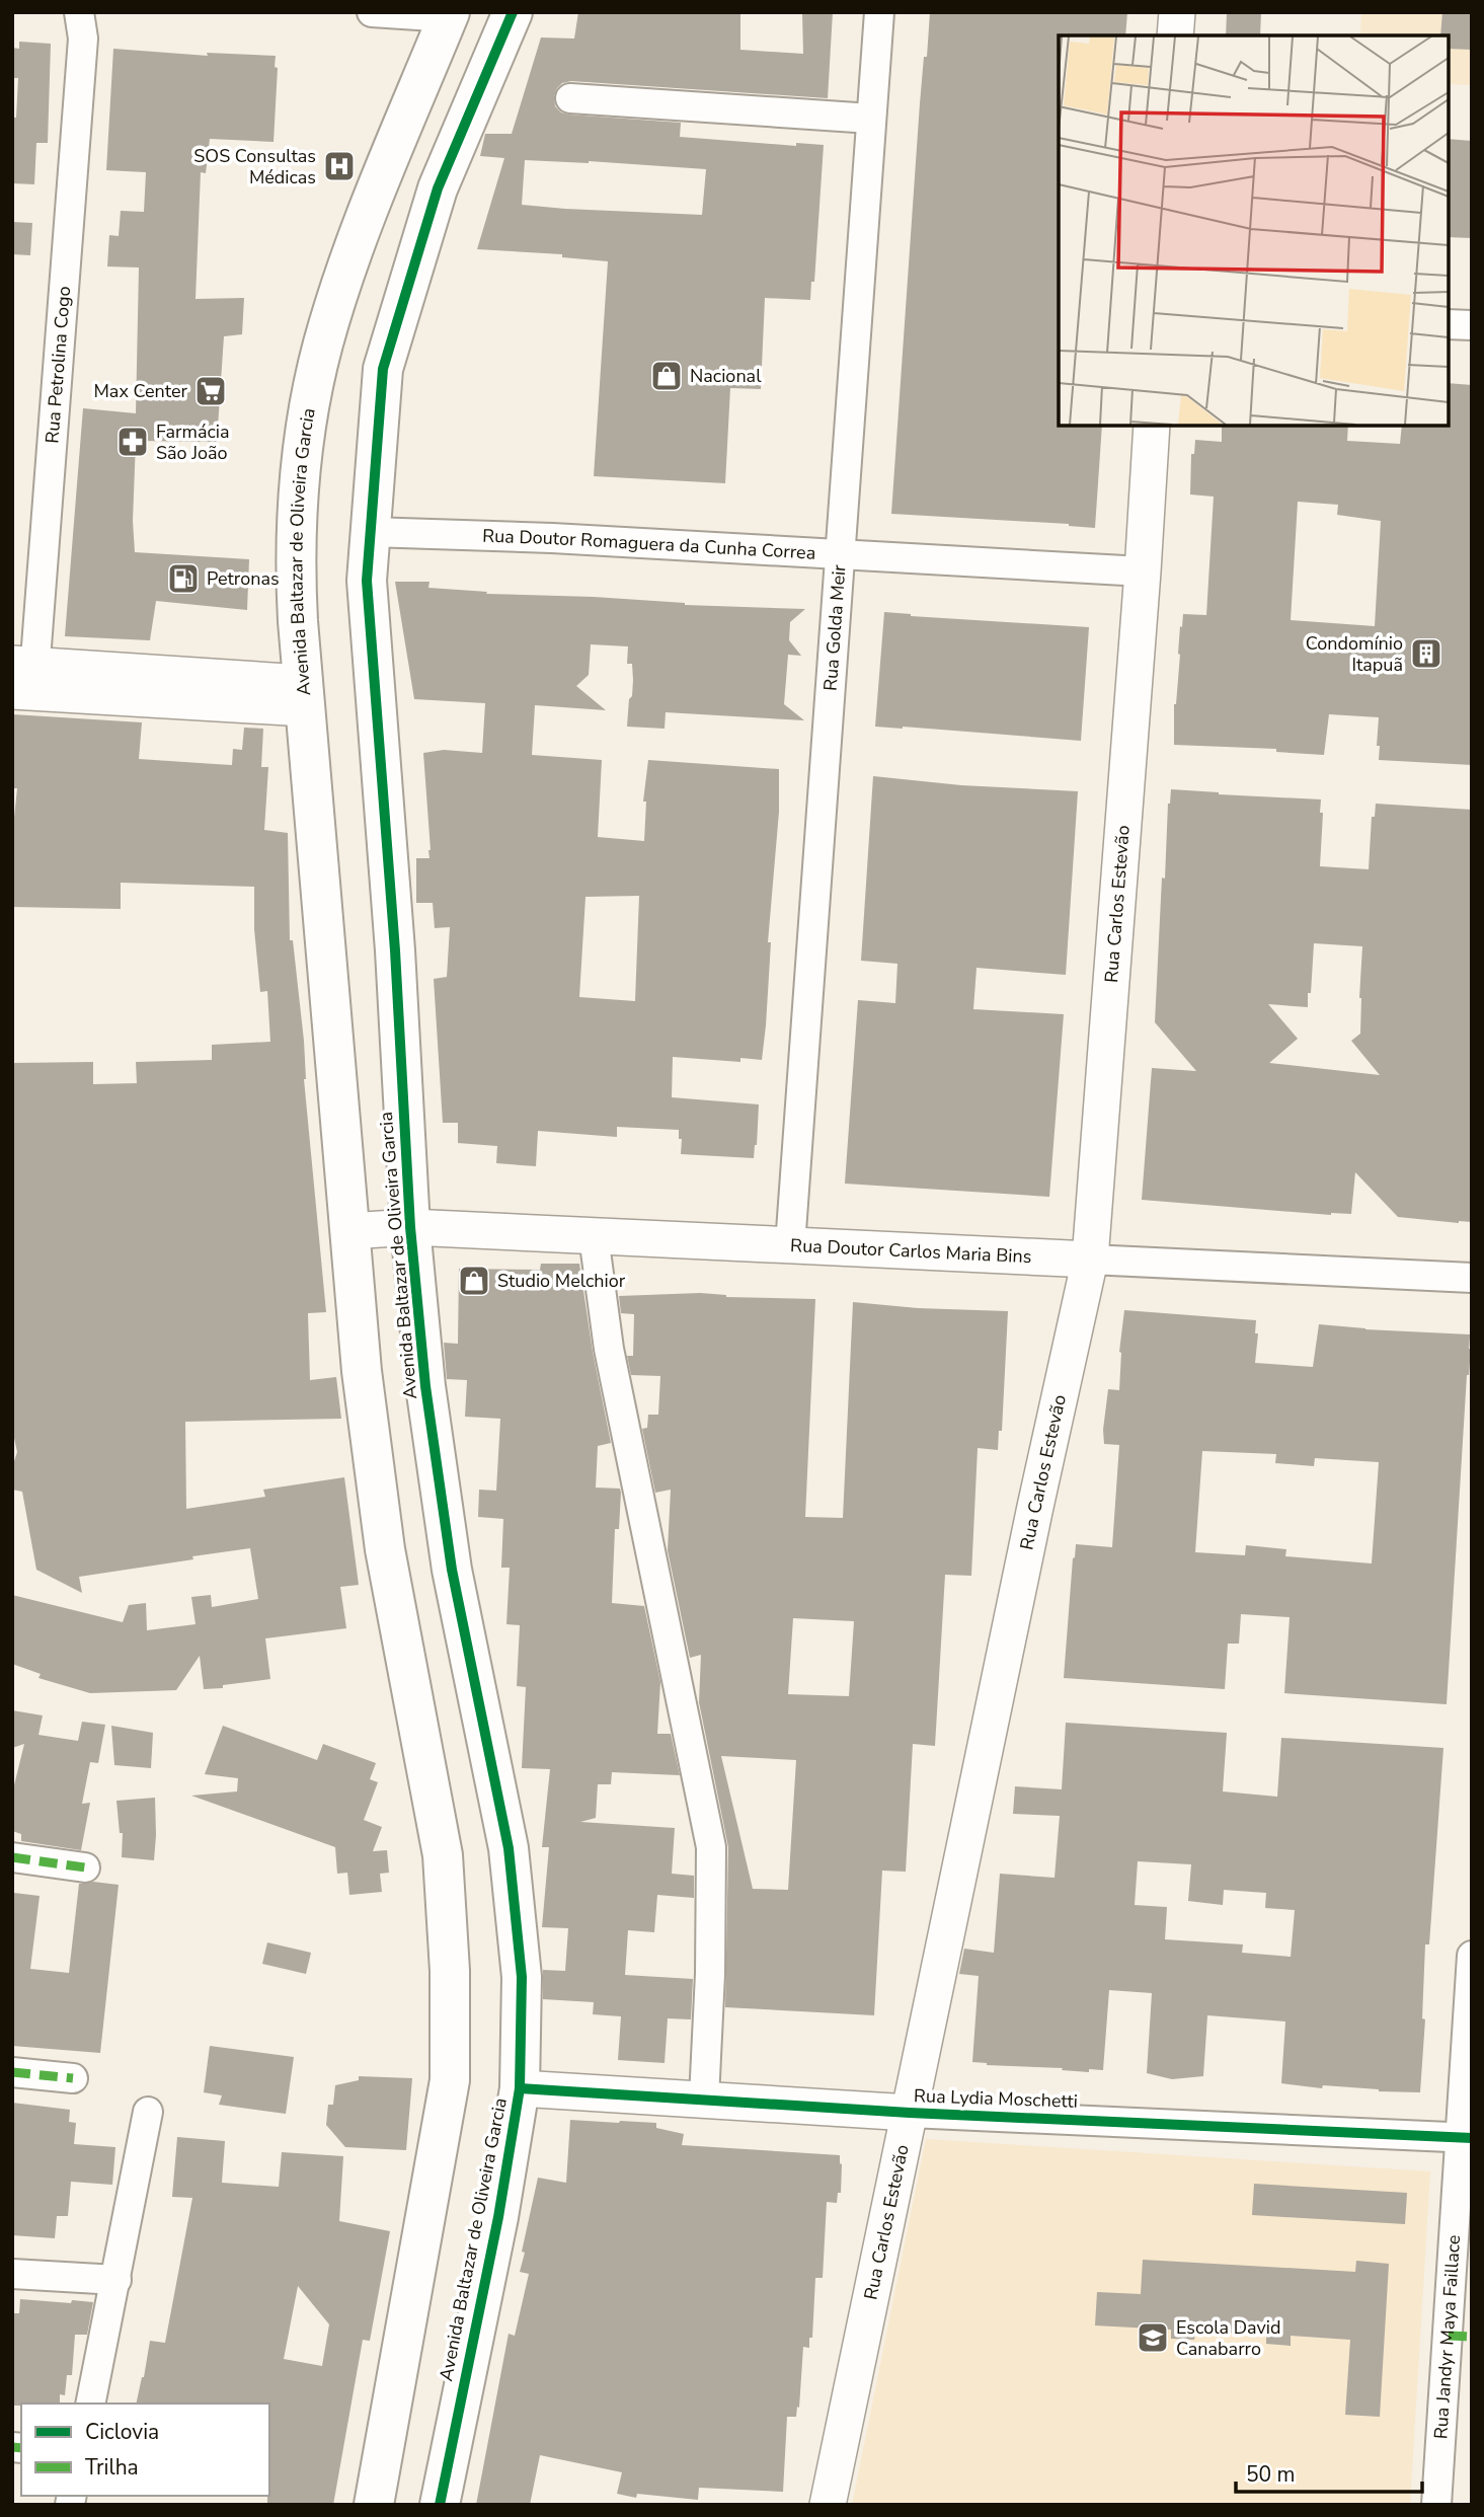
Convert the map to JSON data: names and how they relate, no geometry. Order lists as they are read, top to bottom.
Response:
{
  "streets": {
    "main road": ["Avenida Baltazar de Oliveira Garcia"],
    "street": [
      "Rua Petrolina Cogo",
      "Rua Doutor Romaguera da Cunha Correa",
      "Rua Golda Meir",
      "Rua Carlos Estevão",
      "Rua Doutor Carlos Maria Bins",
      "Rua Lydia Moschetti",
      "Rua Jandyr Maya Faillace"
    ]
  },
  "crossings": [
    ["Rua Doutor Romaguera da Cunha Correa", "Avenida Baltazar de Oliveira Garcia"],
    ["Rua Doutor Romaguera da Cunha Correa", "Rua Golda Meir"],
    ["Rua Doutor Romaguera da Cunha Correa", "Rua Carlos Estevão"],
    ["Avenida Baltazar de Oliveira Garcia", "Rua Doutor Carlos Maria Bins"],
    ["Avenida Baltazar de Oliveira Garcia", "Rua Lydia Moschetti"],
    ["Rua Golda Meir", "Rua Doutor Carlos Maria Bins"],
    ["Rua Carlos Estevão", "Rua Doutor Carlos Maria Bins"],
    ["Rua Carlos Estevão", "Rua Lydia Moschetti"],
    ["Rua Lydia Moschetti", "Rua Jandyr Maya Faillace"]
  ],
  "places": {
    "hospital": ["SOS Consultas Médicas"],
    "shop": ["Nacional", "Studio Melchior"],
    "supermarket": ["Max Center"],
    "pharmacy": ["Farmácia São João"],
    "fuel station": ["Petronas"],
    "building": ["Condomínio Itapuã"],
    "school or university": ["Escola David Canabarro"]
  },
  "legend": ["Ciclovia", "Trilha"],
  "scale_bar": "50 m"
}
